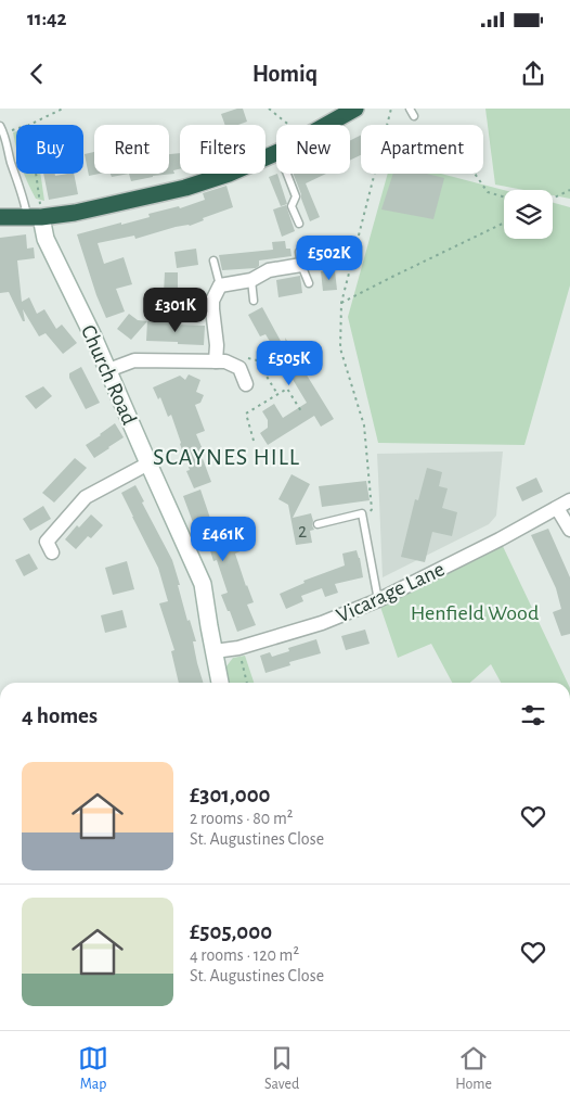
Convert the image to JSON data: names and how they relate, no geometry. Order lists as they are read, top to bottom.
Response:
{
  "streets": {
    "street": ["Church Road", "Vicarage Lane"]
  },
  "crossings": [
    ["Church Road", "Vicarage Lane"]
  ],
  "districts": ["SCAYNES HILL"],
  "parks": ["Henfield Wood"],
  "house_numbers": ["2"],
  "page": {
    "status": "11:42",
    "header": "Homiq",
    "chip": [
      "Buy",
      "Rent",
      "Filters",
      "New",
      "Apartment"
    ],
    "price": [
      "£502K",
      "£301K",
      "£505K",
      "£461K"
    ],
    "heading": "4 homes",
    "list": [
      {
        "name": "£301,000",
        "note": "2 rooms · 80 m² · St. Augustines Close"
      },
      {
        "name": "£505,000",
        "note": "4 rooms · 120 m² · St. Augustines Close"
      }
    ],
    "tabs": ["Map", "Saved", "Home"]
  }
}
